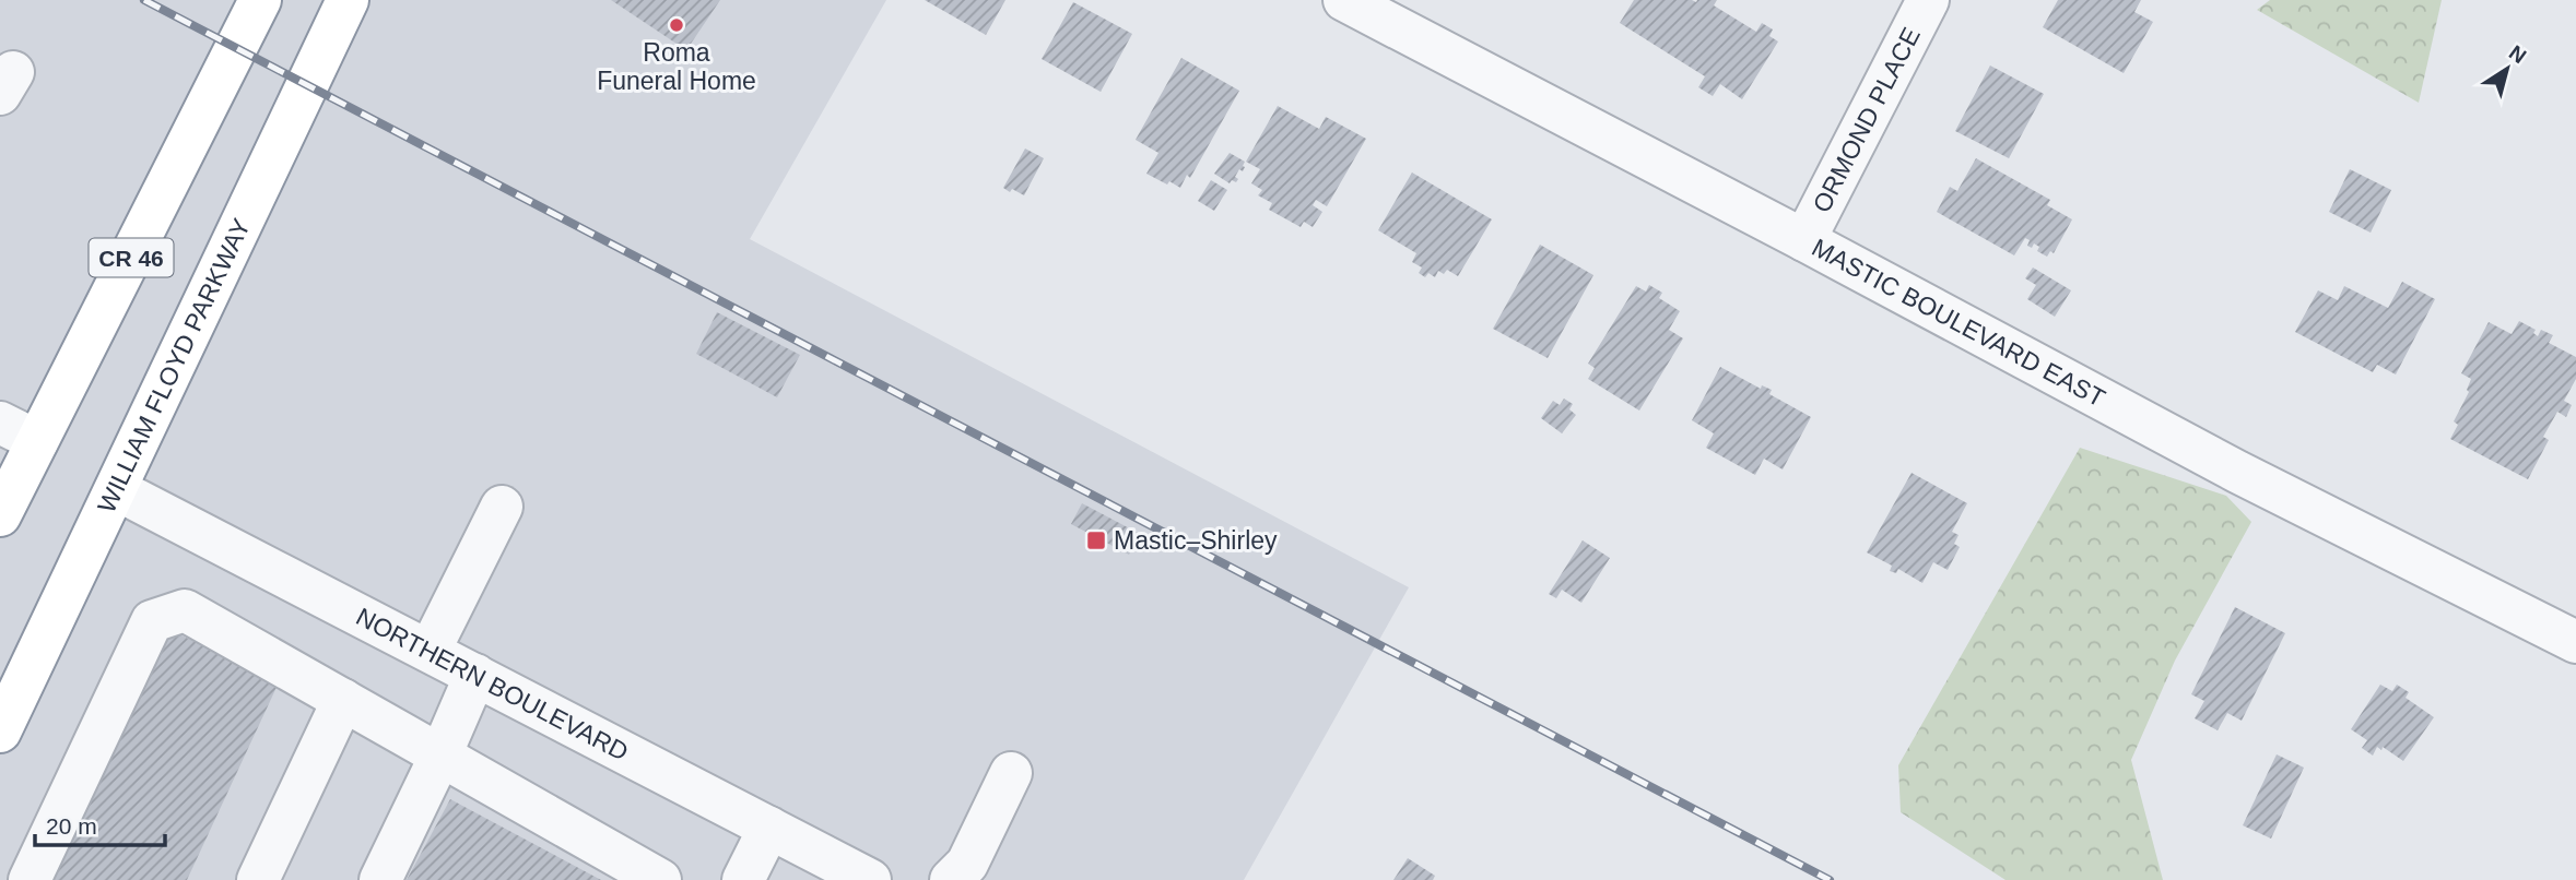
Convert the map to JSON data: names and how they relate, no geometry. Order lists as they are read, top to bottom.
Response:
{
  "streets": {
    "highway": ["CR 46", "WILLIAM FLOYD PARKWAY"],
    "street": ["ORMOND PLACE", "MASTIC BOULEVARD EAST", "NORTHERN BOULEVARD"]
  },
  "crossings": [
    ["ORMOND PLACE", "MASTIC BOULEVARD EAST"],
    ["WILLIAM FLOYD PARKWAY", "NORTHERN BOULEVARD"]
  ],
  "places": {
    "other": ["Roma Funeral Home"],
    "transit": ["Mastic–Shirley"]
  },
  "scale_bar": "20 m",
  "north": "top right"
}
